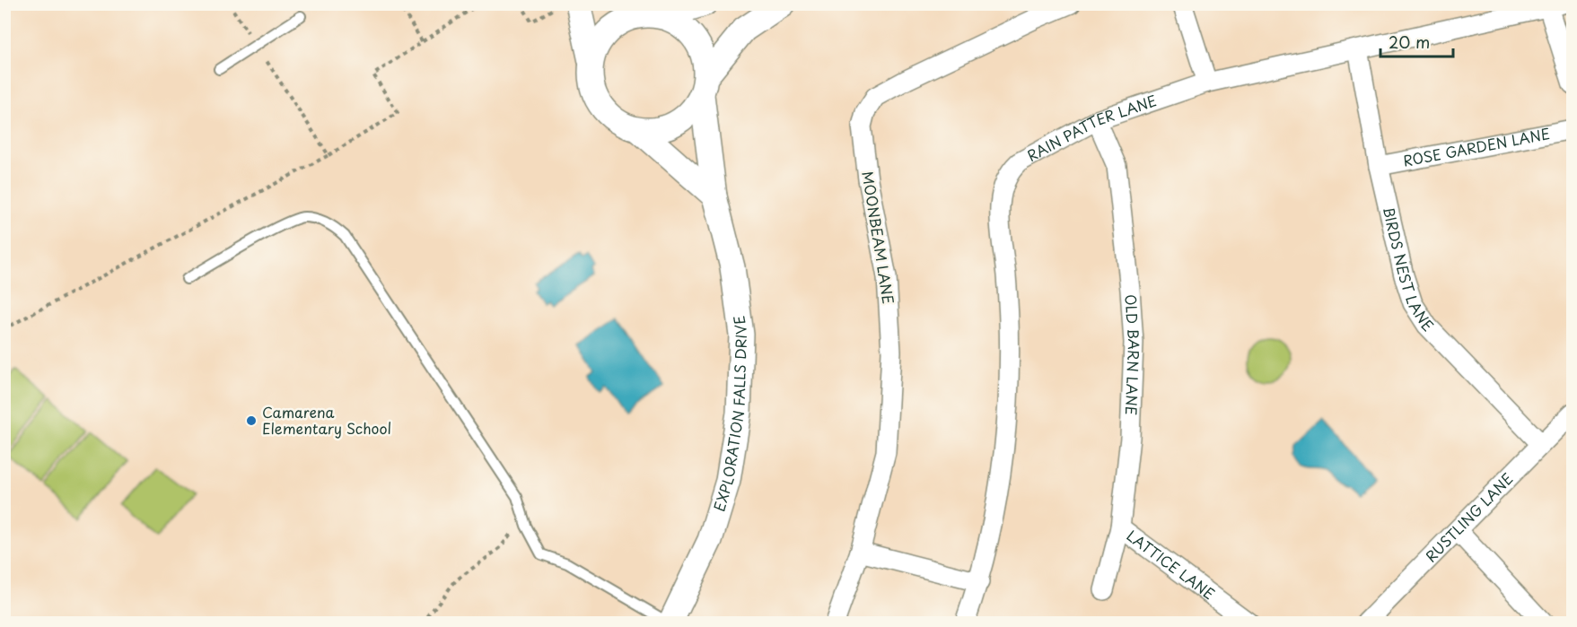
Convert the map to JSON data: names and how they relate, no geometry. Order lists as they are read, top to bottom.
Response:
{
  "streets": {
    "street": [
      "RAIN PATTER LANE",
      "ROSE GARDEN LANE",
      "MOONBEAM LANE",
      "BIRDS NEST LANE",
      "OLD BARN LANE",
      "EXPLORATION FALLS DRIVE",
      "RUSTLING LANE",
      "LATTICE LANE"
    ]
  },
  "crossings": [
    ["RAIN PATTER LANE", "BIRDS NEST LANE"],
    ["RAIN PATTER LANE", "OLD BARN LANE"],
    ["ROSE GARDEN LANE", "BIRDS NEST LANE"],
    ["BIRDS NEST LANE", "RUSTLING LANE"],
    ["OLD BARN LANE", "LATTICE LANE"]
  ],
  "places": ["Camarena Elementary School"],
  "scale_bar": "20 m"
}
